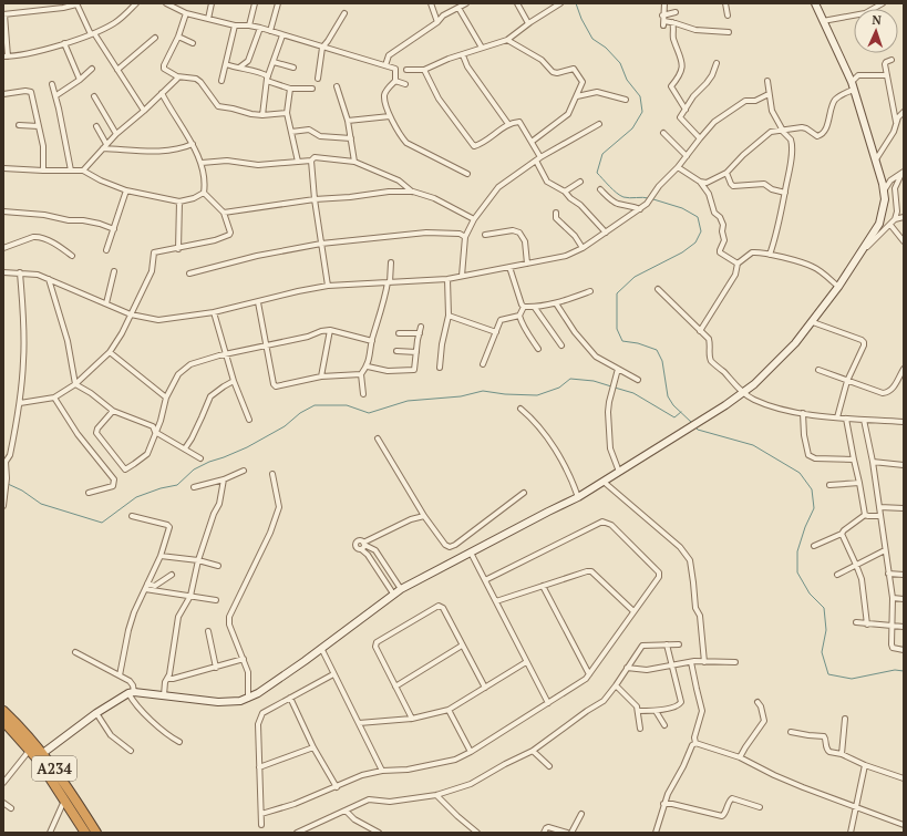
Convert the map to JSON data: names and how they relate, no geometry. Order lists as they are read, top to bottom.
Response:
{
  "streets": {
    "highway": ["A234"]
  },
  "north": "top"
}
